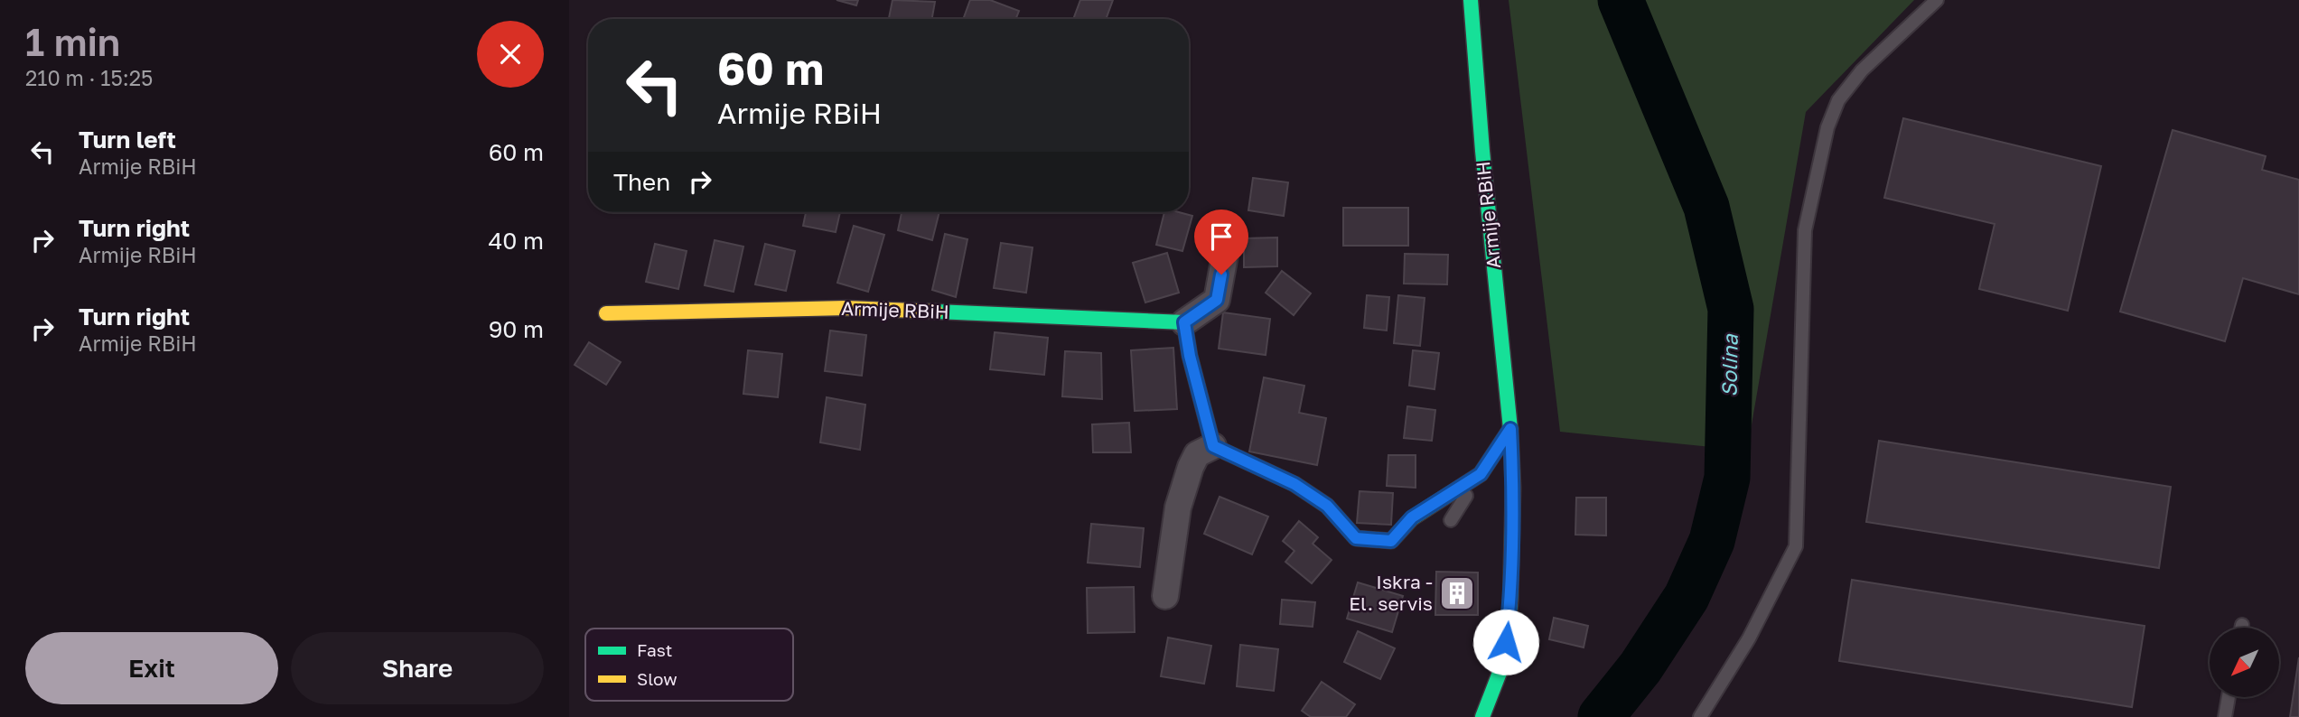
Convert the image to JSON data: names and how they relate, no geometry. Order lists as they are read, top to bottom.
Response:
{
  "streets": {
    "street": ["Armije RBiH"]
  },
  "water": ["Solina"],
  "places": {
    "building": ["Iskra - El. servis"]
  },
  "legend": ["Fast", "Slow"],
  "north": "bottom left",
  "page": {
    "heading": ["1 min", "210 m · 15:25"],
    "turn": ["60 m", "Armije RBiH"],
    "list": [
      {
        "name": "Turn left",
        "note": "Armije RBiH",
        "value": "60 m"
      },
      {
        "name": "Turn right",
        "note": "Armije RBiH",
        "value": "40 m"
      },
      {
        "name": "Turn right",
        "note": "Armije RBiH",
        "value": "90 m"
      }
    ],
    "then": "Then",
    "buttons": ["Exit", "Share"]
  }
}
